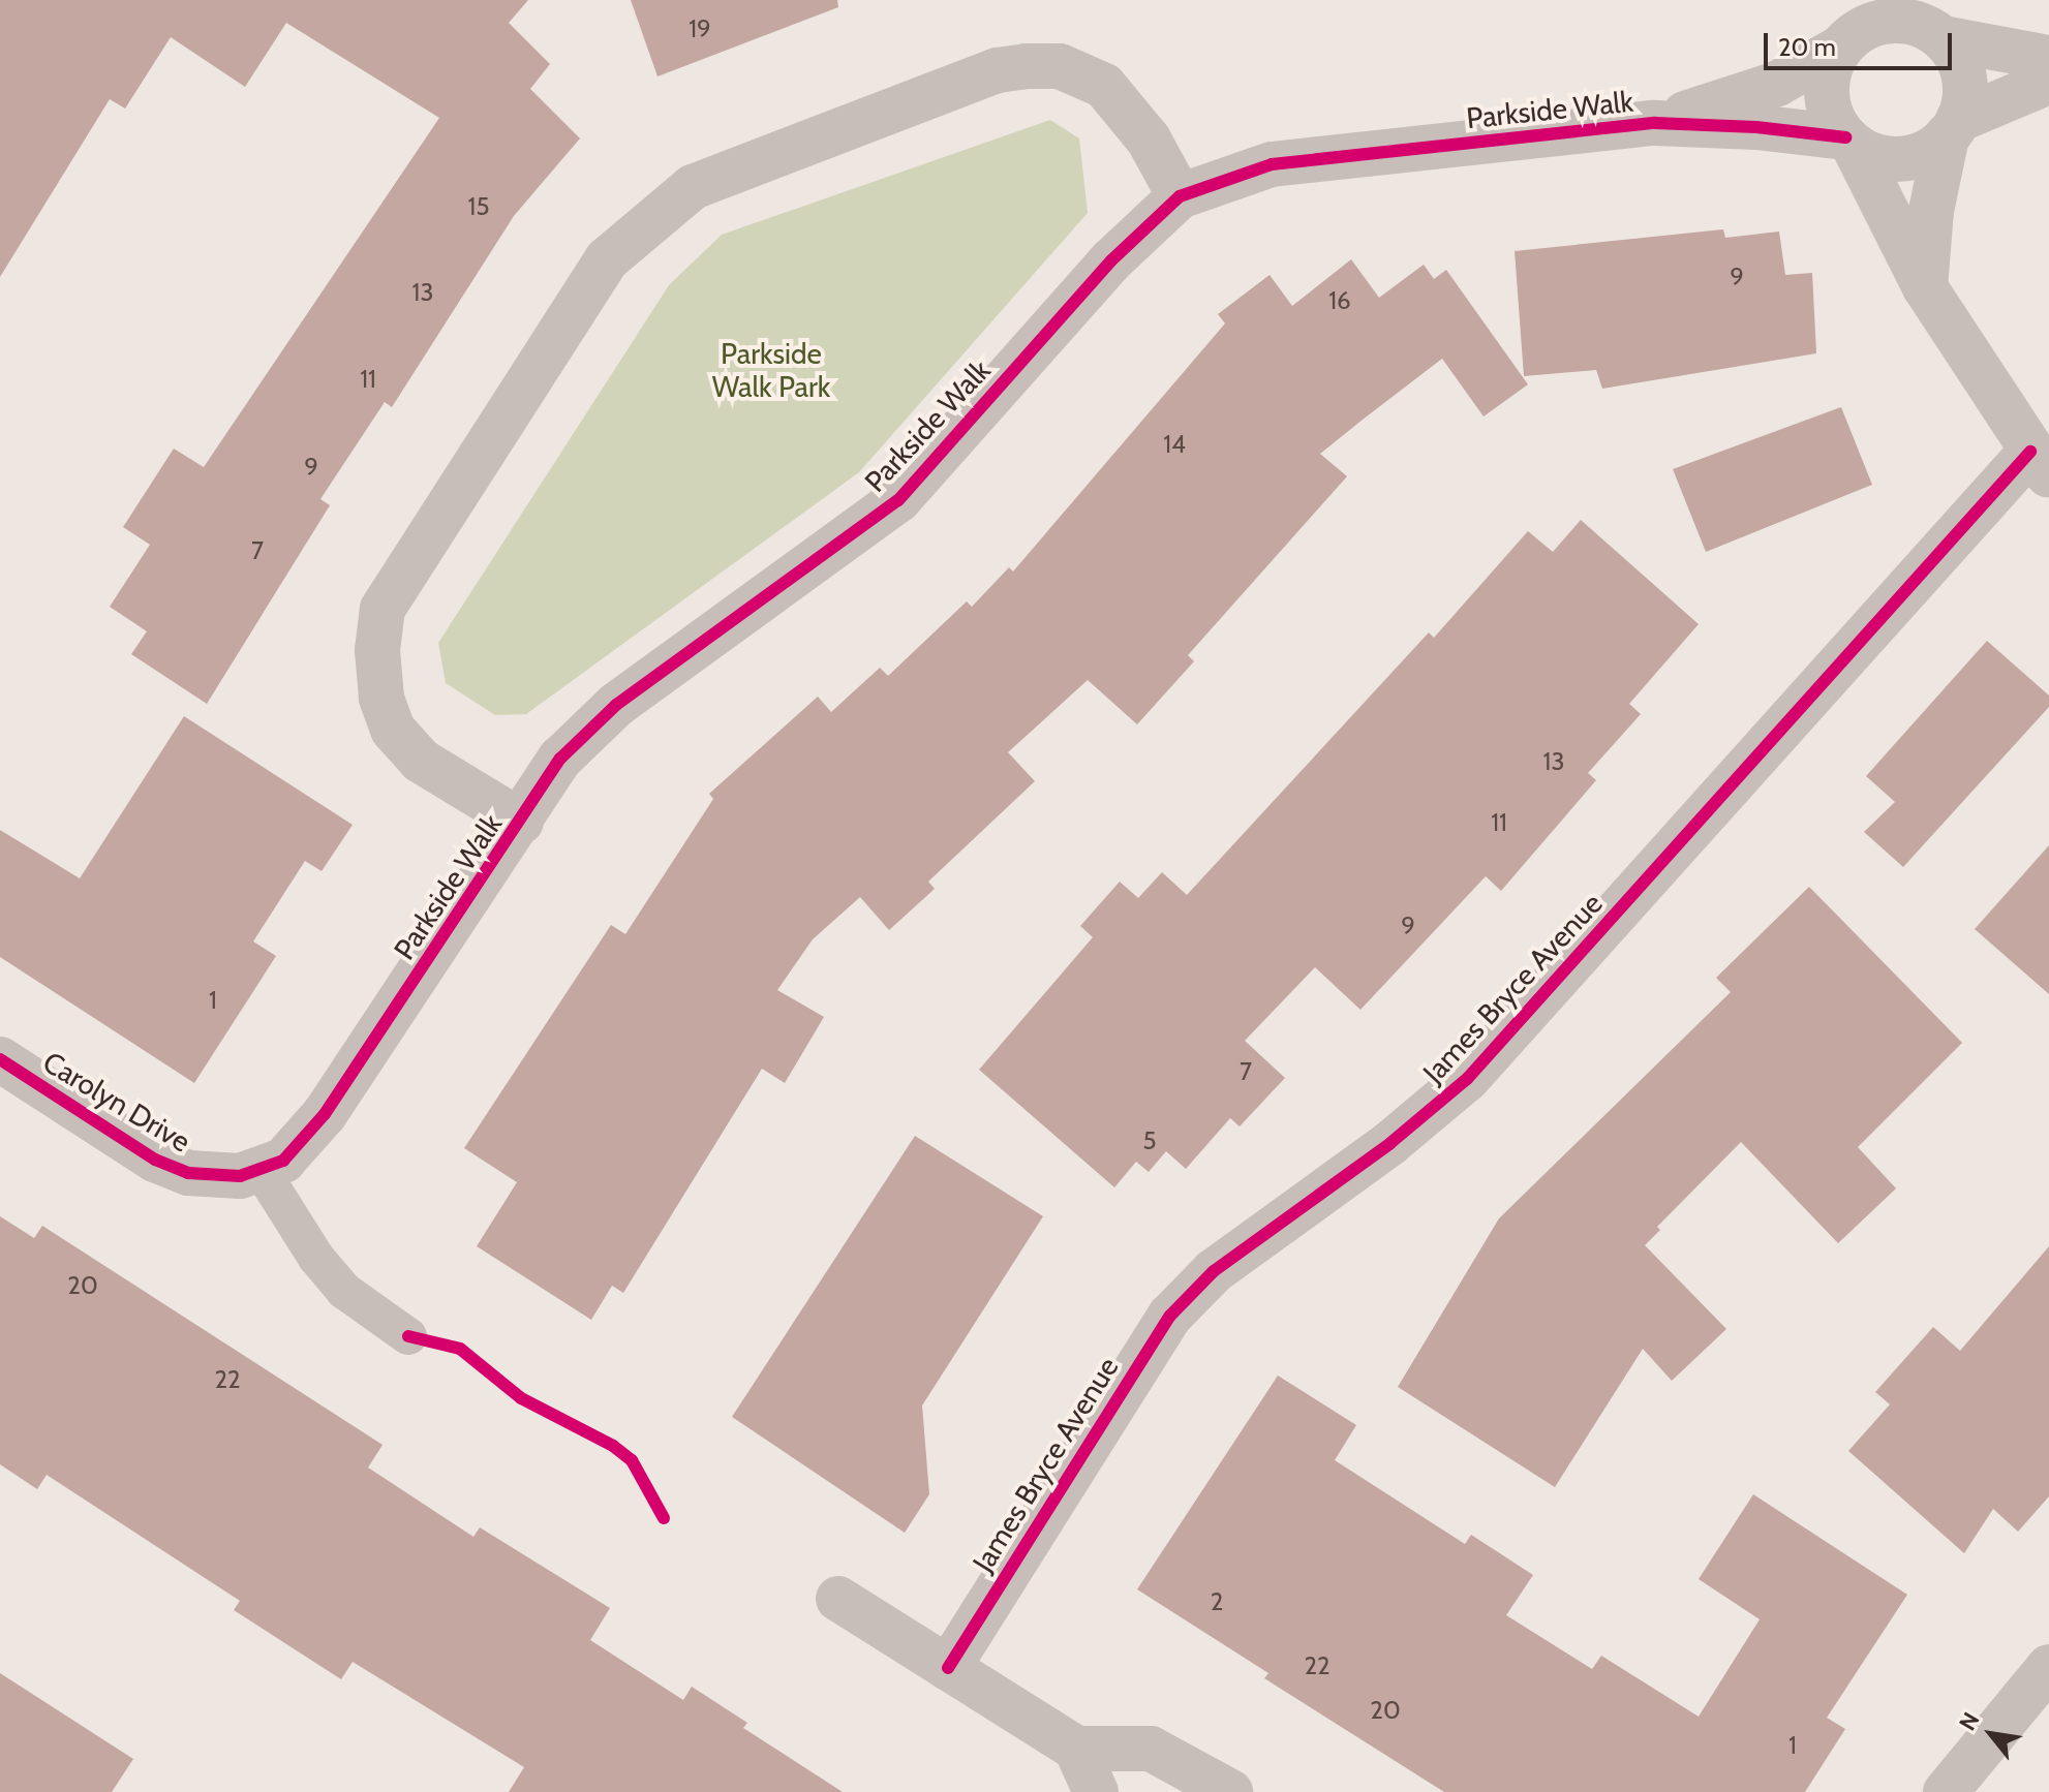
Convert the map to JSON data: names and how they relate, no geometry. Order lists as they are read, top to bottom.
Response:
{
  "streets": {
    "street": ["Parkside Walk", "James Bryce Avenue", "Carolyn Drive"]
  },
  "crossings": [
    ["Parkside Walk", "Carolyn Drive"]
  ],
  "parks": ["Parkside Walk Park"],
  "house_numbers": [
    "19",
    "15",
    "9",
    "13",
    "16",
    "11",
    "14",
    "9",
    "7",
    "13",
    "11",
    "9",
    "1",
    "7",
    "5",
    "20",
    "22",
    "2",
    "22",
    "20",
    "1"
  ],
  "scale_bar": "20 m",
  "north": "top left"
}
